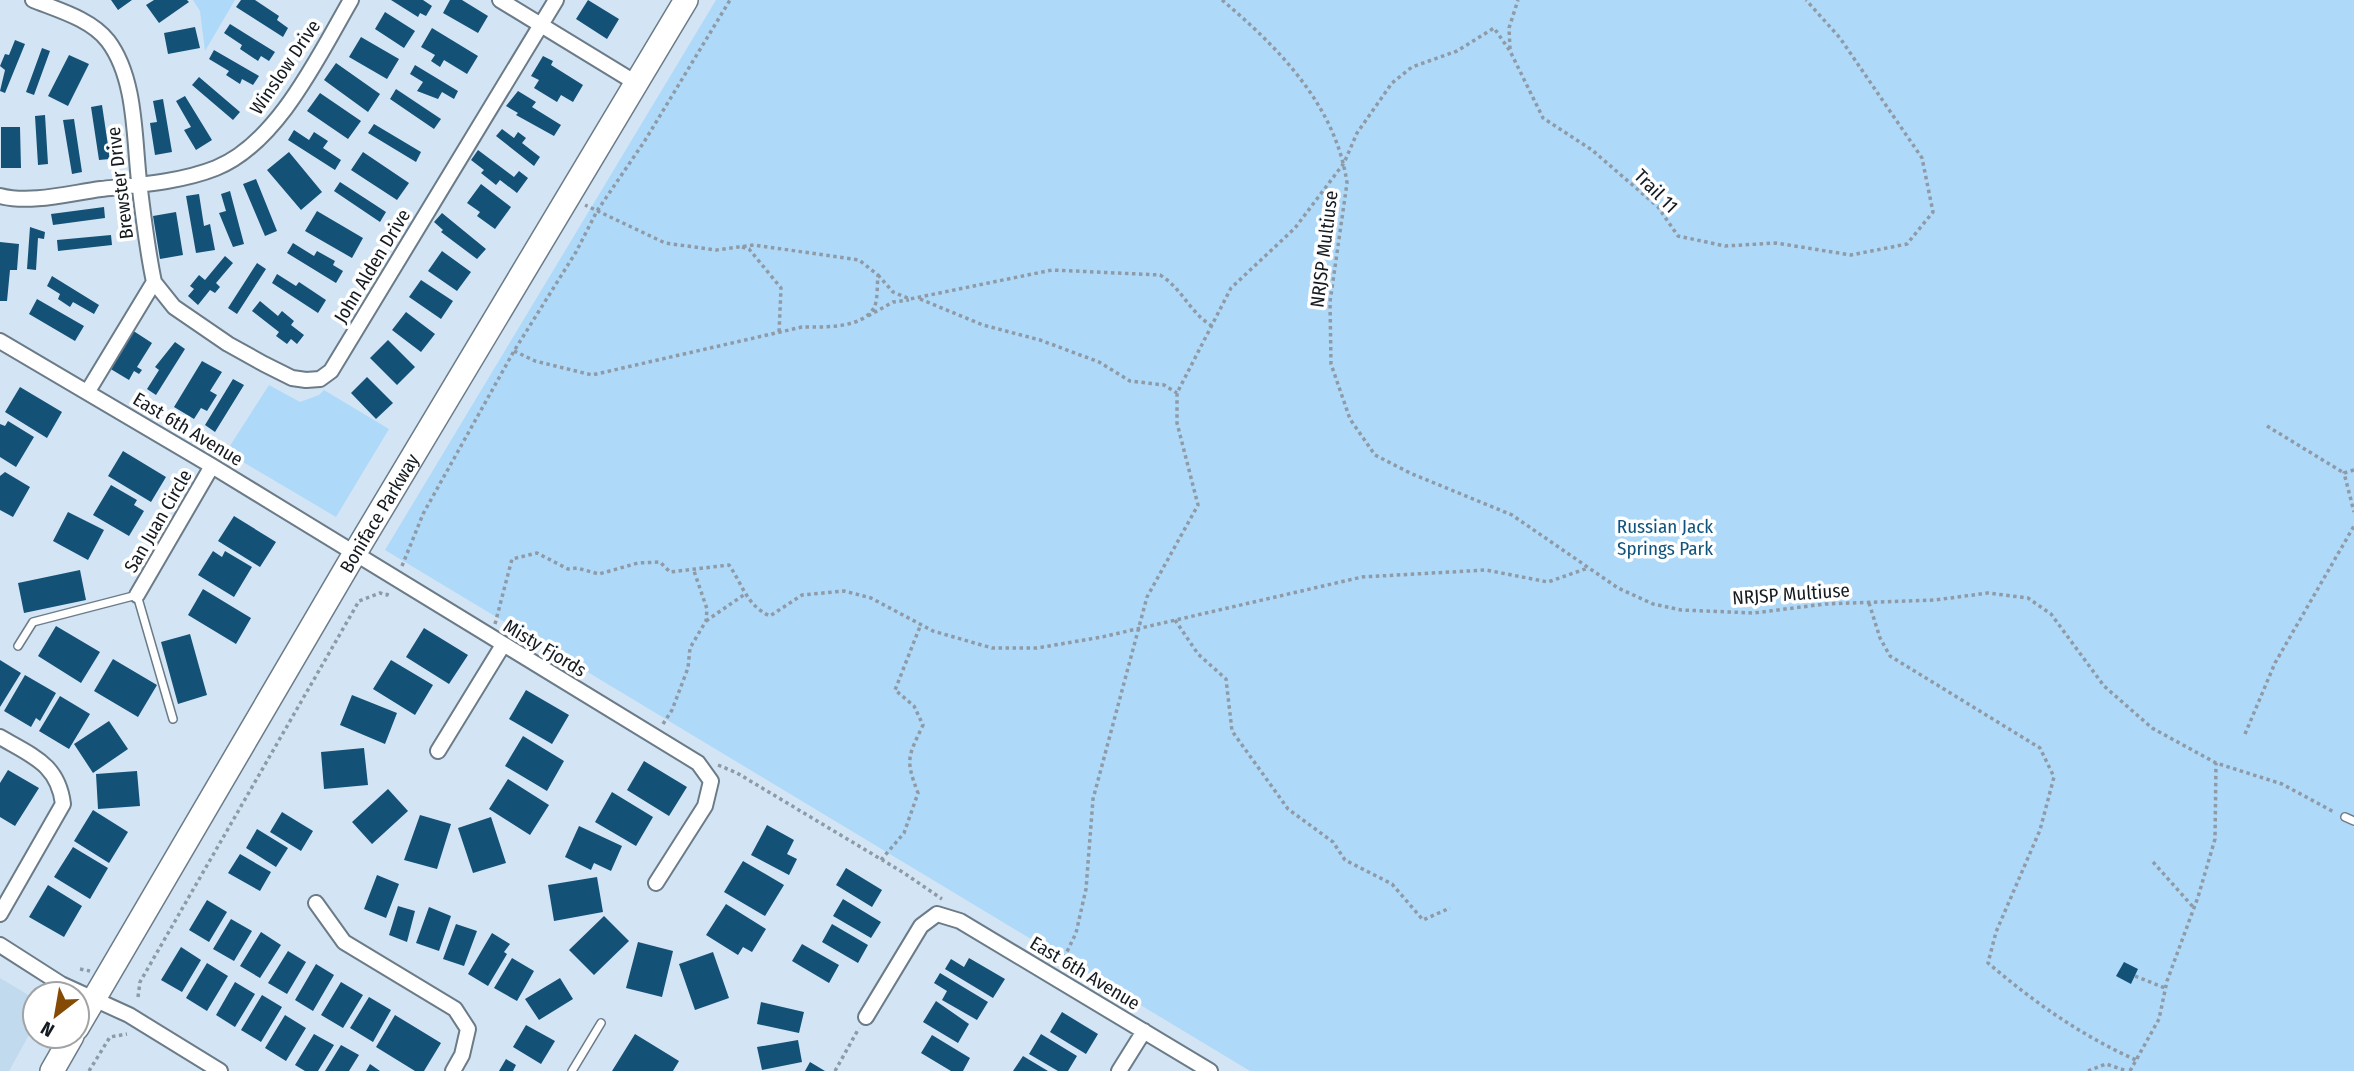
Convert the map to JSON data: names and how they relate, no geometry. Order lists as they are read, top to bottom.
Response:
{
  "streets": {
    "main road": ["Boniface Parkway"],
    "street": [
      "Winslow Drive",
      "Brewster Drive",
      "John Alden Drive",
      "East 6th Avenue",
      "San Juan Circle",
      "Misty Fjords"
    ],
    "path": ["Trail 11", "NRJSP Multiuse"]
  },
  "crossings": [
    ["Winslow Drive", "Brewster Drive"],
    ["Brewster Drive", "John Alden Drive"],
    ["Trail 11", "NRJSP Multiuse"],
    ["East 6th Avenue", "Boniface Parkway"],
    ["East 6th Avenue", "San Juan Circle"],
    ["East 6th Avenue", "Misty Fjords"],
    ["Boniface Parkway", "Misty Fjords"]
  ],
  "parks": ["Russian Jack Springs Park"],
  "north": "bottom left"
}
